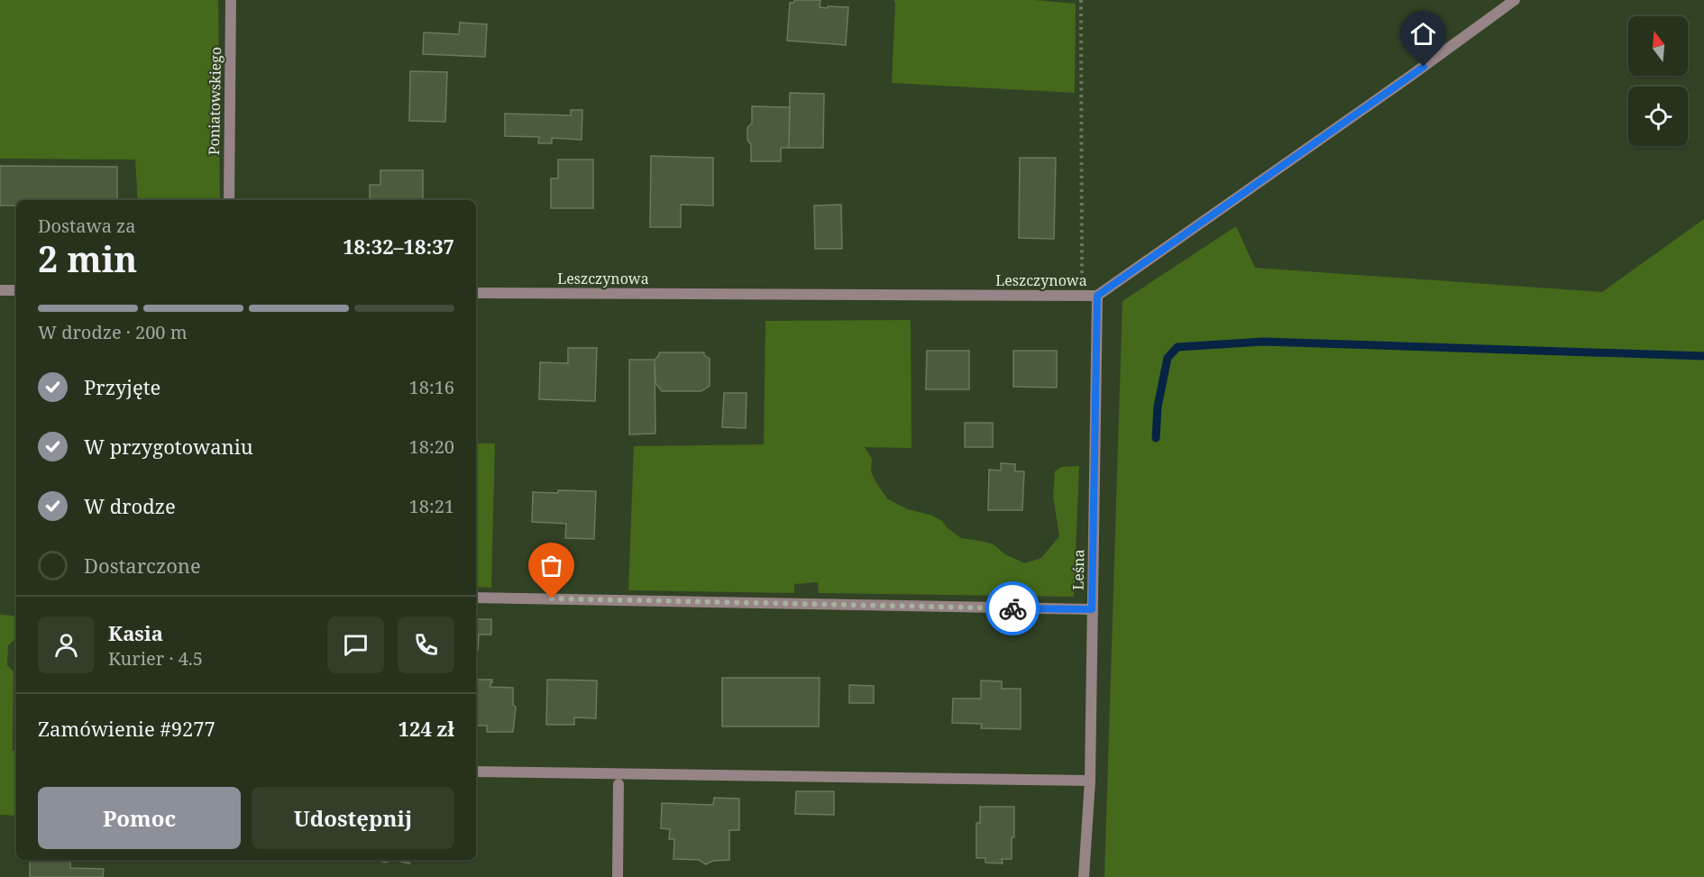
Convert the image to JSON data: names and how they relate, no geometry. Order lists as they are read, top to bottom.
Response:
{
  "streets": {
    "street": ["Poniatowskiego", "Leszczynowa", "Leśna"]
  },
  "crossings": [
    ["Leszczynowa", "Leśna"]
  ],
  "north": "top",
  "page": {
    "heading": ["2 min", "Dostawa za", "18:32–18:37"],
    "panel": [
      "Kasia",
      "Kurier · 4.5",
      "Zamówienie #9277",
      "124 zł"
    ],
    "bar": "W drodze · 200 m",
    "list": [
      ["Przyjęte", "18:16"],
      ["W przygotowaniu", "18:20"],
      ["W drodze", "18:21"],
      "Dostarczone"
    ],
    "buttons": ["Pomoc", "Udostępnij"]
  }
}
